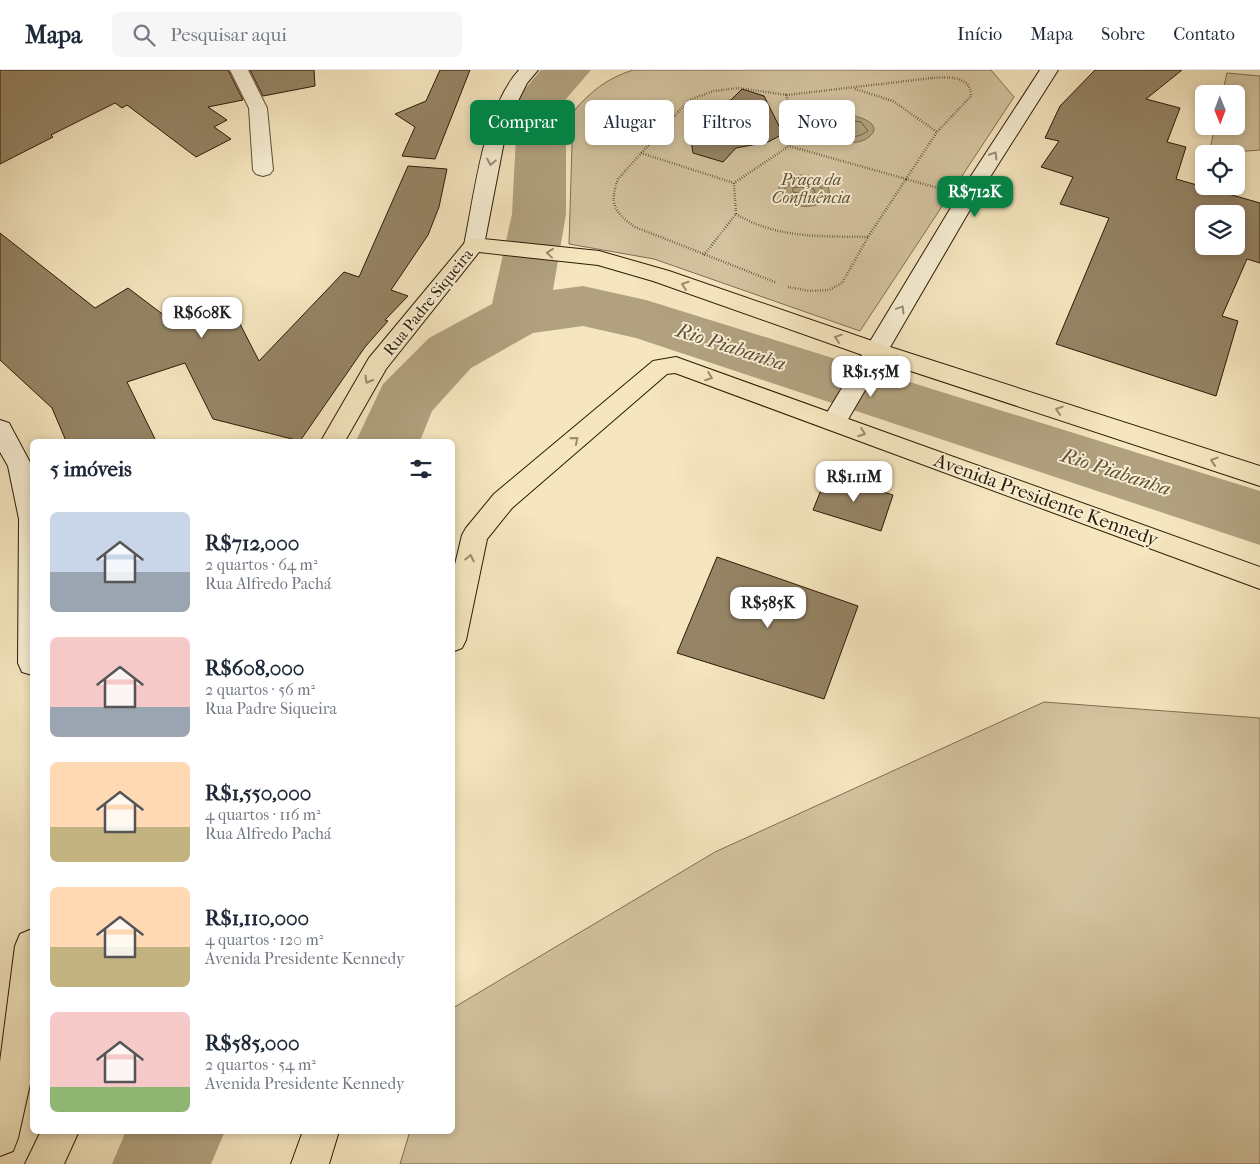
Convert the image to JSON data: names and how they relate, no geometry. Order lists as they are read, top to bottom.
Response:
{
  "streets": {
    "main road": ["Rua Padre Siqueira", "Avenida Presidente Kennedy"]
  },
  "one_way": ["Rua Padre Siqueira"],
  "water": ["Rio Piabanha"],
  "parks": ["Praça da Confluência"],
  "north": "bottom",
  "page": {
    "header": "Mapa",
    "search": "Pesquisar aqui",
    "nav": [
      "Início",
      "Mapa",
      "Sobre",
      "Contato"
    ],
    "chip": [
      "Comprar",
      "Alugar",
      "Filtros",
      "Novo"
    ],
    "price": [
      "R$712K",
      "R$608K",
      "R$1.55M",
      "R$1.11M",
      "R$585K"
    ],
    "heading": "5 imóveis",
    "list": [
      {
        "name": "R$712,000",
        "note": "2 quartos · 64 m² · Rua Alfredo Pachá"
      },
      {
        "name": "R$608,000",
        "note": "2 quartos · 56 m² · Rua Padre Siqueira"
      },
      {
        "name": "R$1,550,000",
        "note": "4 quartos · 116 m² · Rua Alfredo Pachá"
      },
      {
        "name": "R$1,110,000",
        "note": "4 quartos · 120 m² · Avenida Presidente Kennedy"
      },
      {
        "name": "R$585,000",
        "note": "2 quartos · 54 m² · Avenida Presidente Kennedy"
      }
    ]
  }
}
